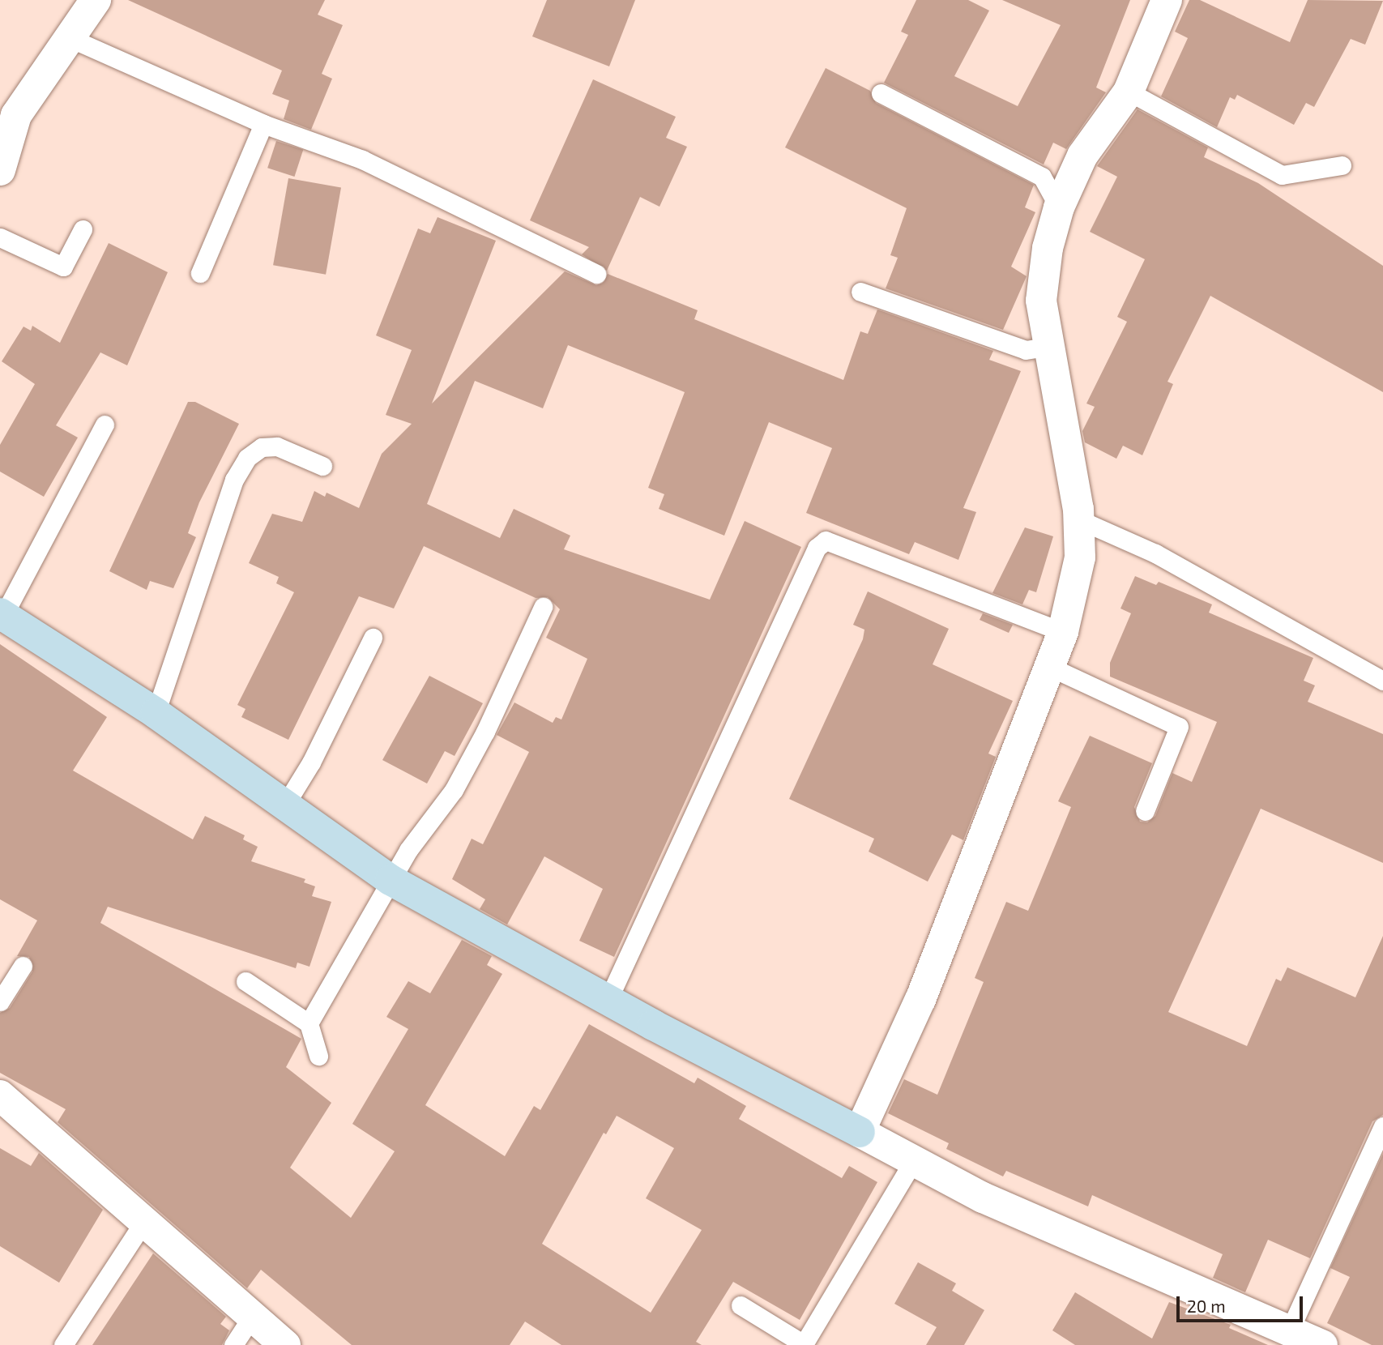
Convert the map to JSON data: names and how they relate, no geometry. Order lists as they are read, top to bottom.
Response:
{
  "scale_bar": "20 m"
}
